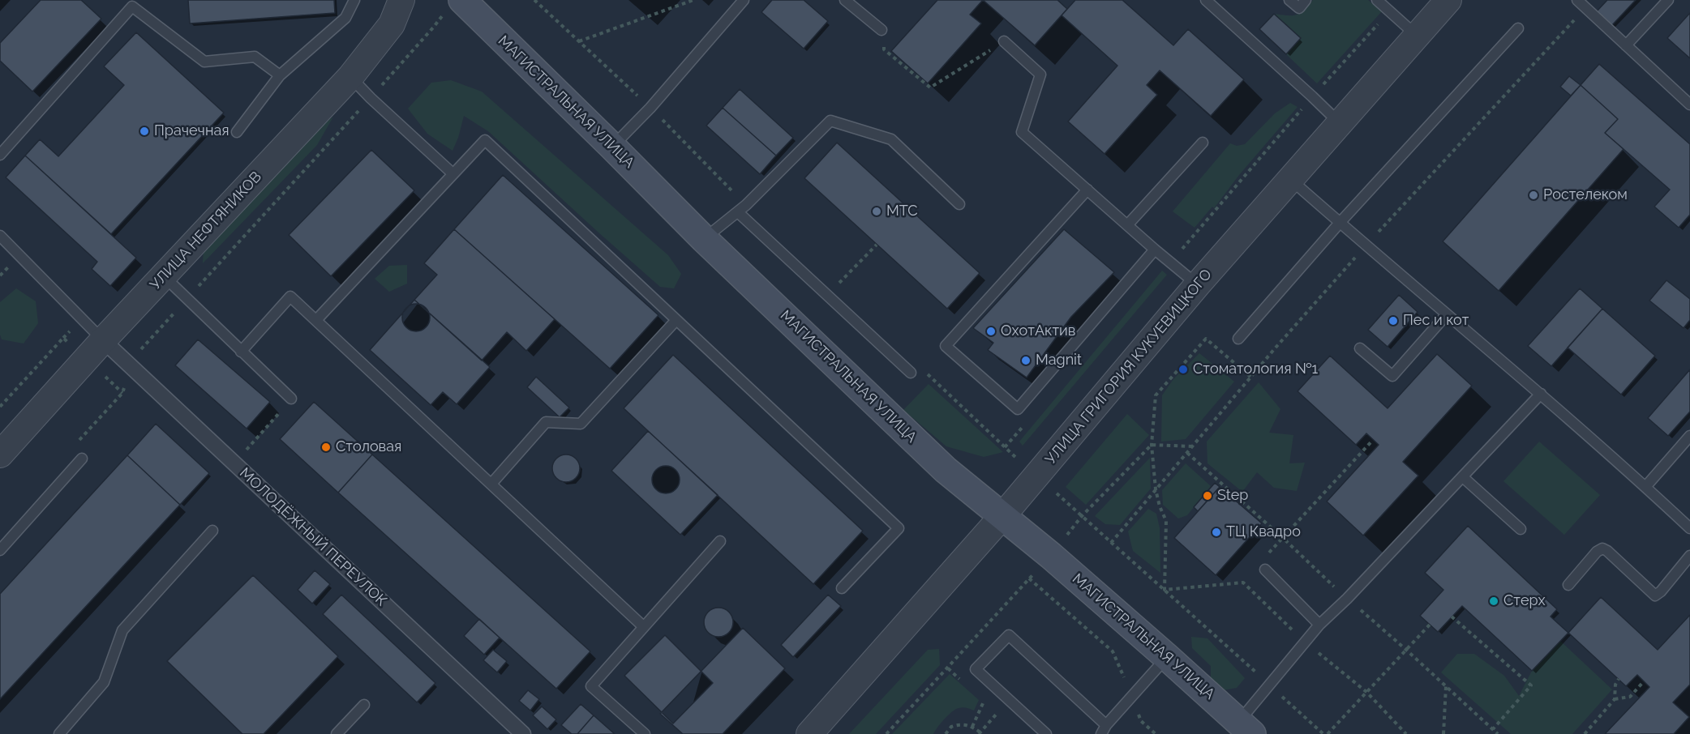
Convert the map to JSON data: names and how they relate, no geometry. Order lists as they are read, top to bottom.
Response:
{
  "streets": {
    "main road": ["МАГИСТРАЛЬНАЯ УЛИЦА"],
    "street": ["УЛИЦА НЕФТЯНИКОВ", "УЛИЦА ГРИГОРИЯ КУКУЕВИЦКОГО", "МОЛОДЁЖНЫЙ ПЕРЕУЛОК"]
  },
  "crossings": [
    ["МАГИСТРАЛЬНАЯ УЛИЦА", "УЛИЦА ГРИГОРИЯ КУКУЕВИЦКОГО"],
    ["УЛИЦА НЕФТЯНИКОВ", "МОЛОДЁЖНЫЙ ПЕРЕУЛОК"]
  ],
  "places": [
    "Прачечная",
    "Ростелеком",
    "МТС",
    "Пес и кот",
    "ОхотАктив",
    "Magnit",
    "Стоматология №1",
    "Столовая",
    "Step",
    "ТЦ Квадро",
    "Стерх"
  ]
}
